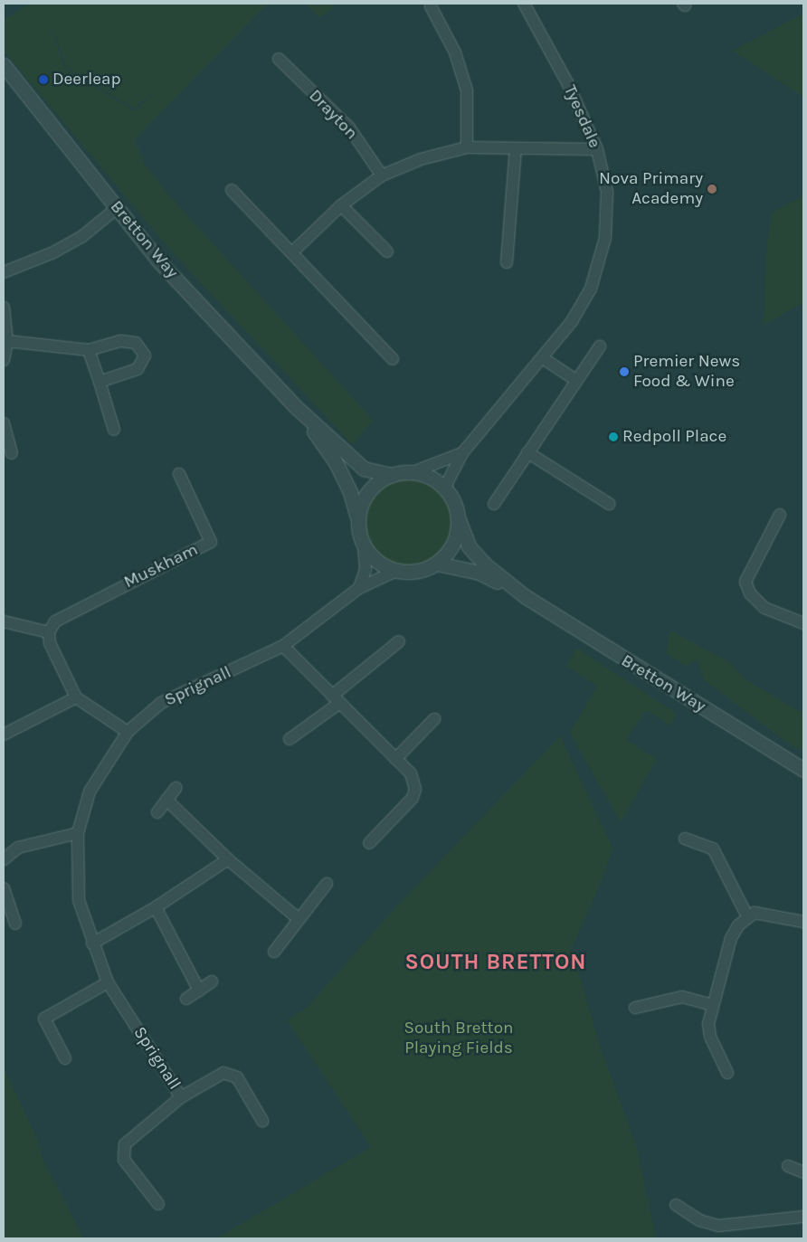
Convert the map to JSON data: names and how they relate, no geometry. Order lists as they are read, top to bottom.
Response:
{
  "streets": {
    "street": [
      "Drayton",
      "Tyesdale",
      "Bretton Way",
      "Muskham",
      "Sprignall"
    ]
  },
  "crossings": [
    ["Tyesdale", "Bretton Way"],
    ["Tyesdale", "Sprignall"],
    ["Bretton Way", "Sprignall"]
  ],
  "districts": ["SOUTH BRETTON"],
  "parks": ["South Bretton Playing Fields"],
  "places": [
    "Deerleap",
    "Nova Primary Academy",
    "Premier News Food & Wine",
    "Redpoll Place"
  ]
}
